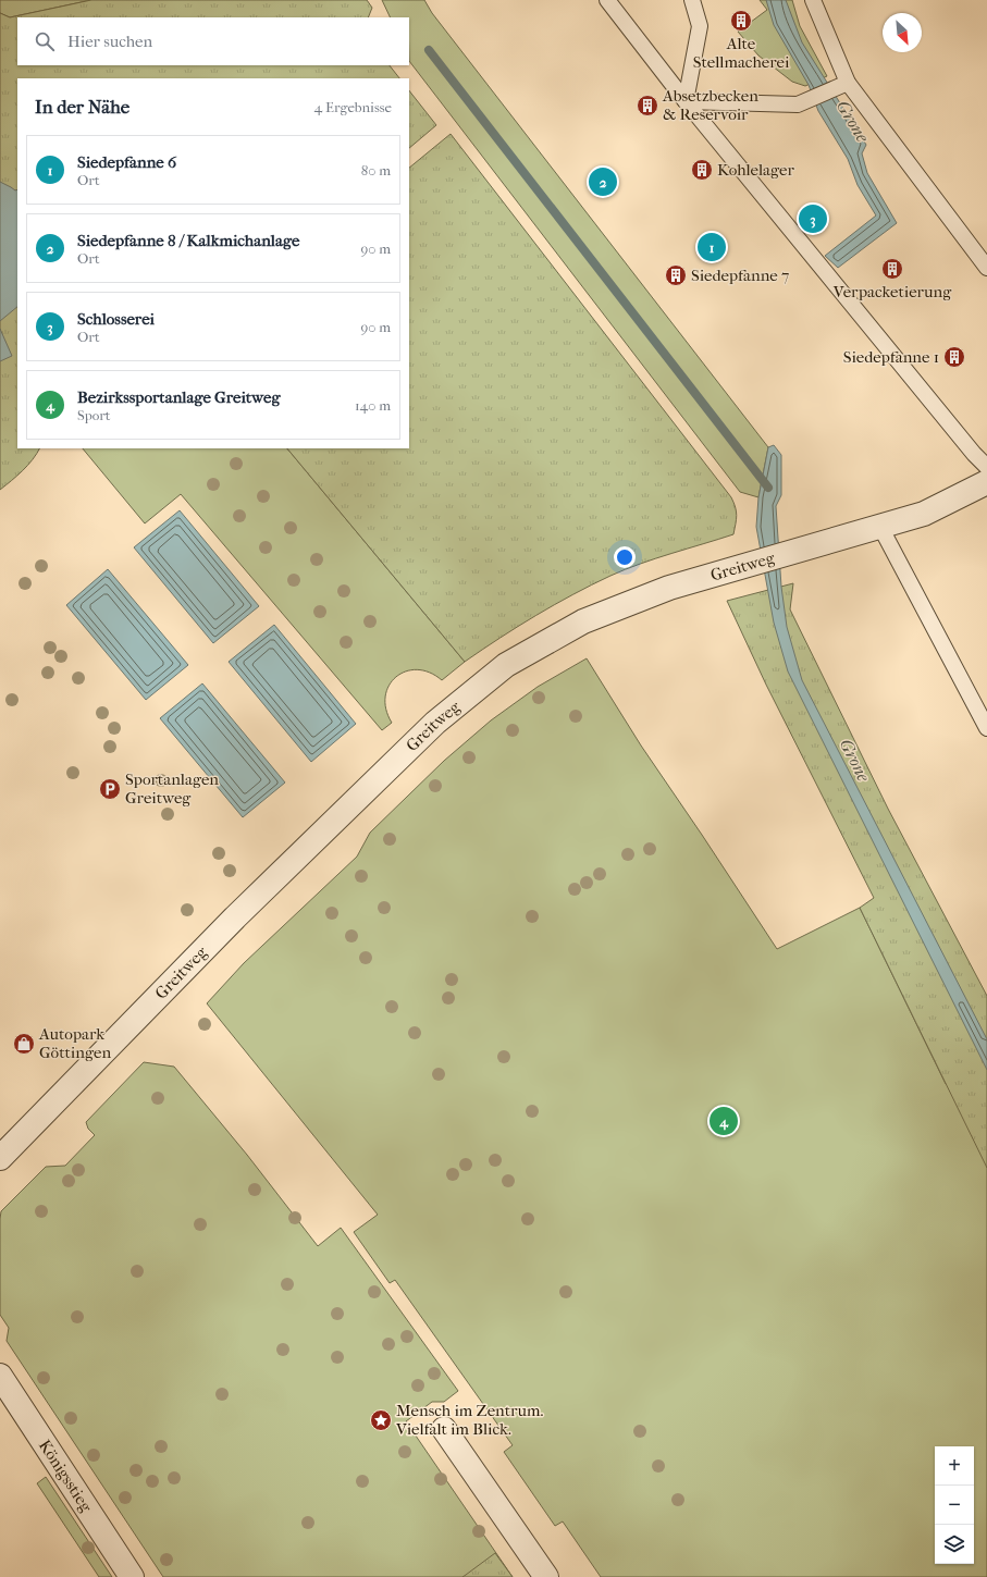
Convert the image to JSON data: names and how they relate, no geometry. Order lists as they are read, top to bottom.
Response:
{
  "streets": {
    "street": ["Greitweg", "Königsstieg"]
  },
  "water": ["Grone"],
  "places": {
    "building": [
      "Alte Stellmacherei",
      "Absetzbecken & Reservoir",
      "Kohlelager",
      "Verpacketierung",
      "Siedepfanne 7",
      "Siedepfanne 1"
    ],
    "parking": ["Sportanlagen Greitweg"],
    "shop": ["Autopark Göttingen"],
    "place": ["Mensch im Zentrum. Vielfalt im Blick."]
  },
  "north": "bottom right",
  "page": {
    "search": "Hier suchen",
    "heading": ["In der Nähe", "4 Ergebnisse"],
    "list": [
      {
        "mark": "1",
        "name": "Siedepfanne 6",
        "note": "Ort",
        "value": "80 m"
      },
      {
        "mark": "2",
        "name": "Siedepfanne 8 / Kalkmichanlage",
        "note": "Ort",
        "value": "90 m"
      },
      {
        "mark": "3",
        "name": "Schlosserei",
        "note": "Ort",
        "value": "90 m"
      },
      {
        "mark": "4",
        "name": "Bezirkssportanlage Greitweg",
        "note": "Sport",
        "value": "140 m"
      }
    ],
    "pins": [
      "2",
      "3",
      "1",
      "4"
    ],
    "map_buttons": ["+", "−"]
  }
}
